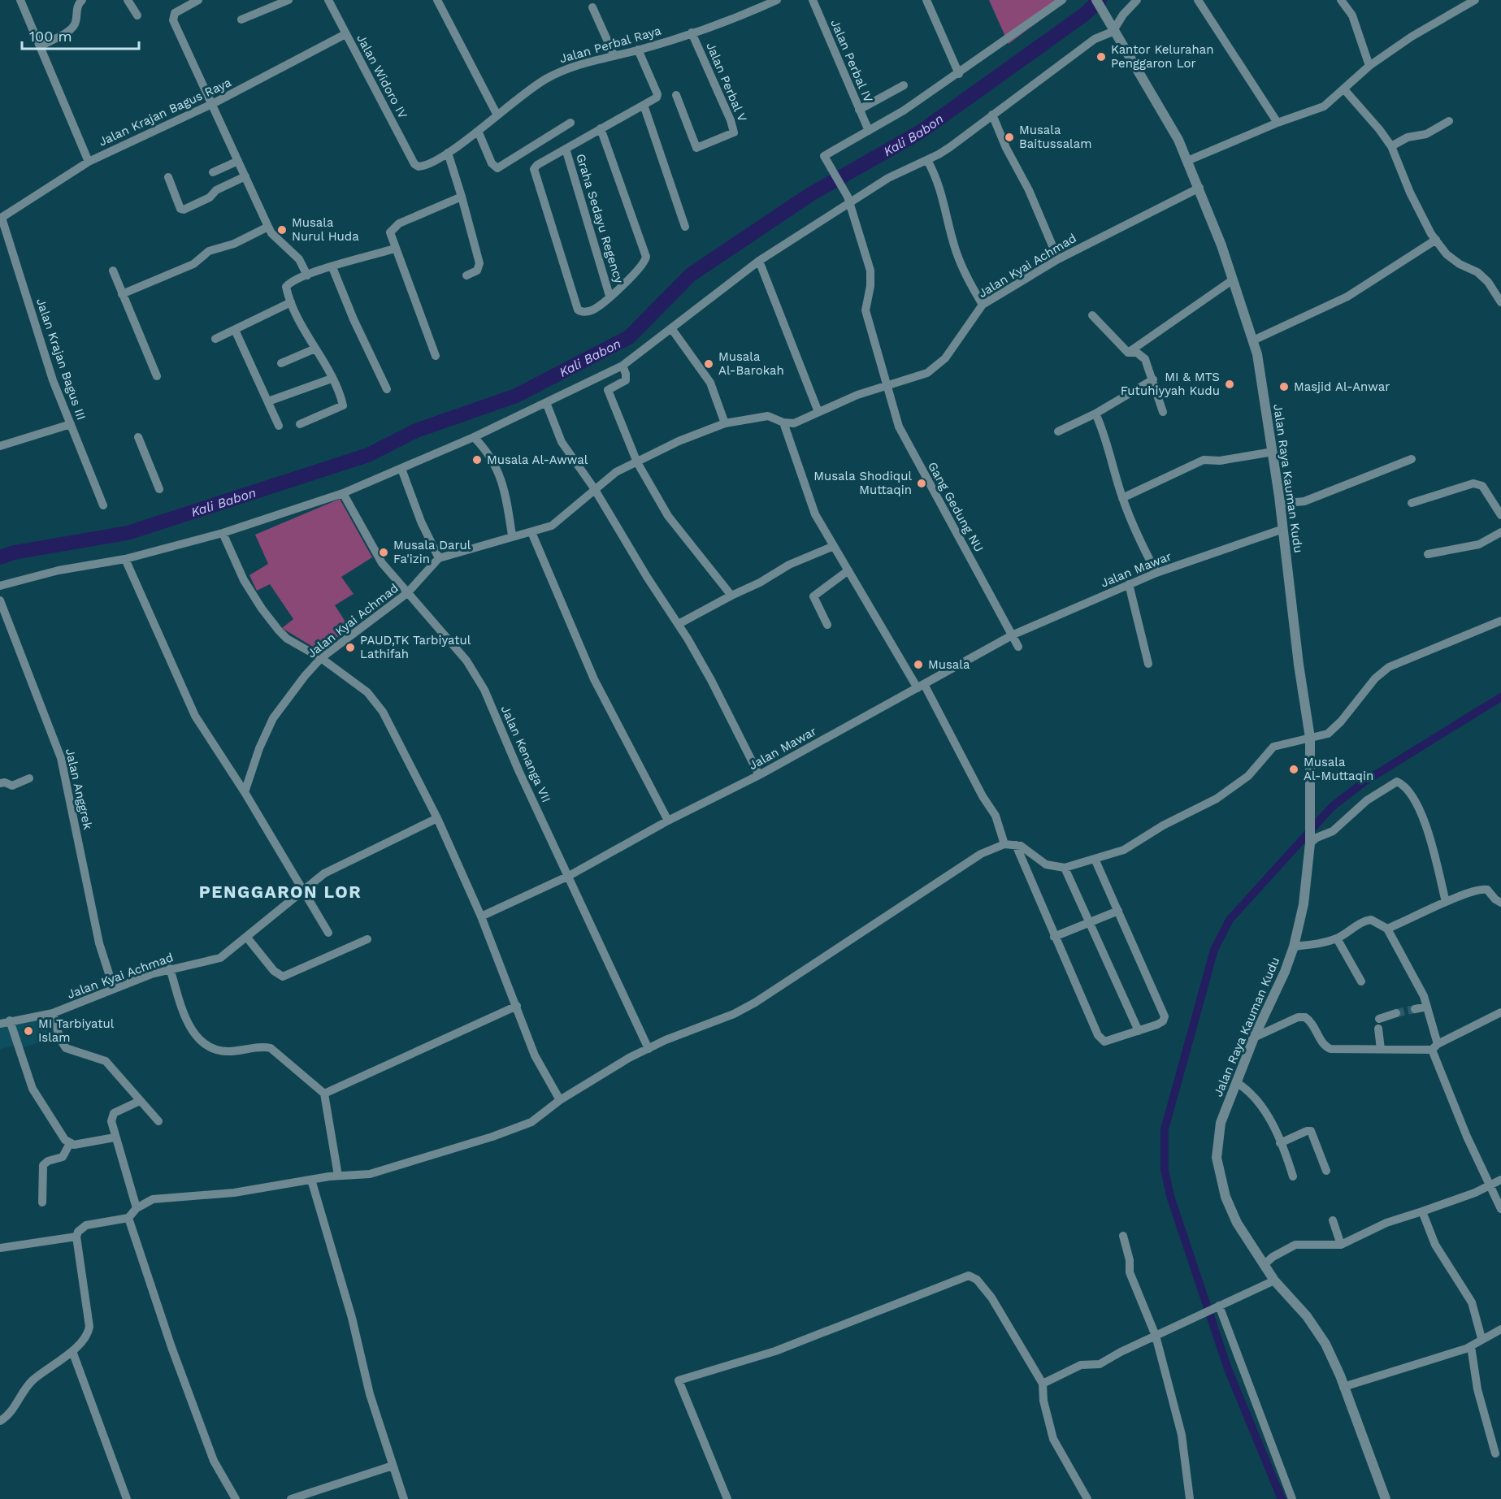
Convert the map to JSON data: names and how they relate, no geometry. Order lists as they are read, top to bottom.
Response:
{
  "streets": {
    "street": [
      "Jalan Perbal Raya",
      "Jalan Perbal IV",
      "Jalan Widoro IV",
      "Jalan Perbal V",
      "Jalan Krajan Bagus Raya",
      "Graha Sedayu Regency",
      "Jalan Kyai Achmad",
      "Jalan Krajan Bagus III",
      "Jalan Raya Kauman Kudu",
      "Gang Gedung NU",
      "Jalan Mawar",
      "Jalan Kenanga VII",
      "Jalan Anggrek"
    ]
  },
  "crossings": [
    ["Jalan Perbal Raya", "Jalan Widoro IV"],
    ["Jalan Perbal Raya", "Jalan Perbal V"],
    ["Jalan Perbal Raya", "Graha Sedayu Regency"],
    ["Jalan Perbal IV", "Gang Gedung NU"],
    ["Jalan Widoro IV", "Jalan Krajan Bagus Raya"],
    ["Jalan Krajan Bagus Raya", "Jalan Krajan Bagus III"],
    ["Jalan Kyai Achmad", "Jalan Raya Kauman Kudu"],
    ["Jalan Kyai Achmad", "Gang Gedung NU"],
    ["Jalan Kyai Achmad", "Jalan Kenanga VII"],
    ["Jalan Kyai Achmad", "Jalan Anggrek"],
    ["Jalan Raya Kauman Kudu", "Jalan Mawar"],
    ["Gang Gedung NU", "Jalan Mawar"],
    ["Jalan Mawar", "Jalan Kenanga VII"]
  ],
  "districts": ["PENGGARON LOR"],
  "water": ["Kali Babon"],
  "places": [
    "Kantor Kelurahan Penggaron Lor",
    "Musala Baitussalam",
    "Musala Nurul Huda",
    "Musala Al-Barokah",
    "MI & MTS Futuhiyyah Kudu",
    "Masjid Al-Anwar",
    "Musala Al-Awwal",
    "Musala Shodiqul Muttaqin",
    "Musala Darul Fa'izin",
    "PAUD,TK Tarbiyatul Lathifah",
    "Musala",
    "Musala Al-Muttaqin",
    "MI Tarbiyatul Islam"
  ],
  "scale_bar": "100 m"
}
